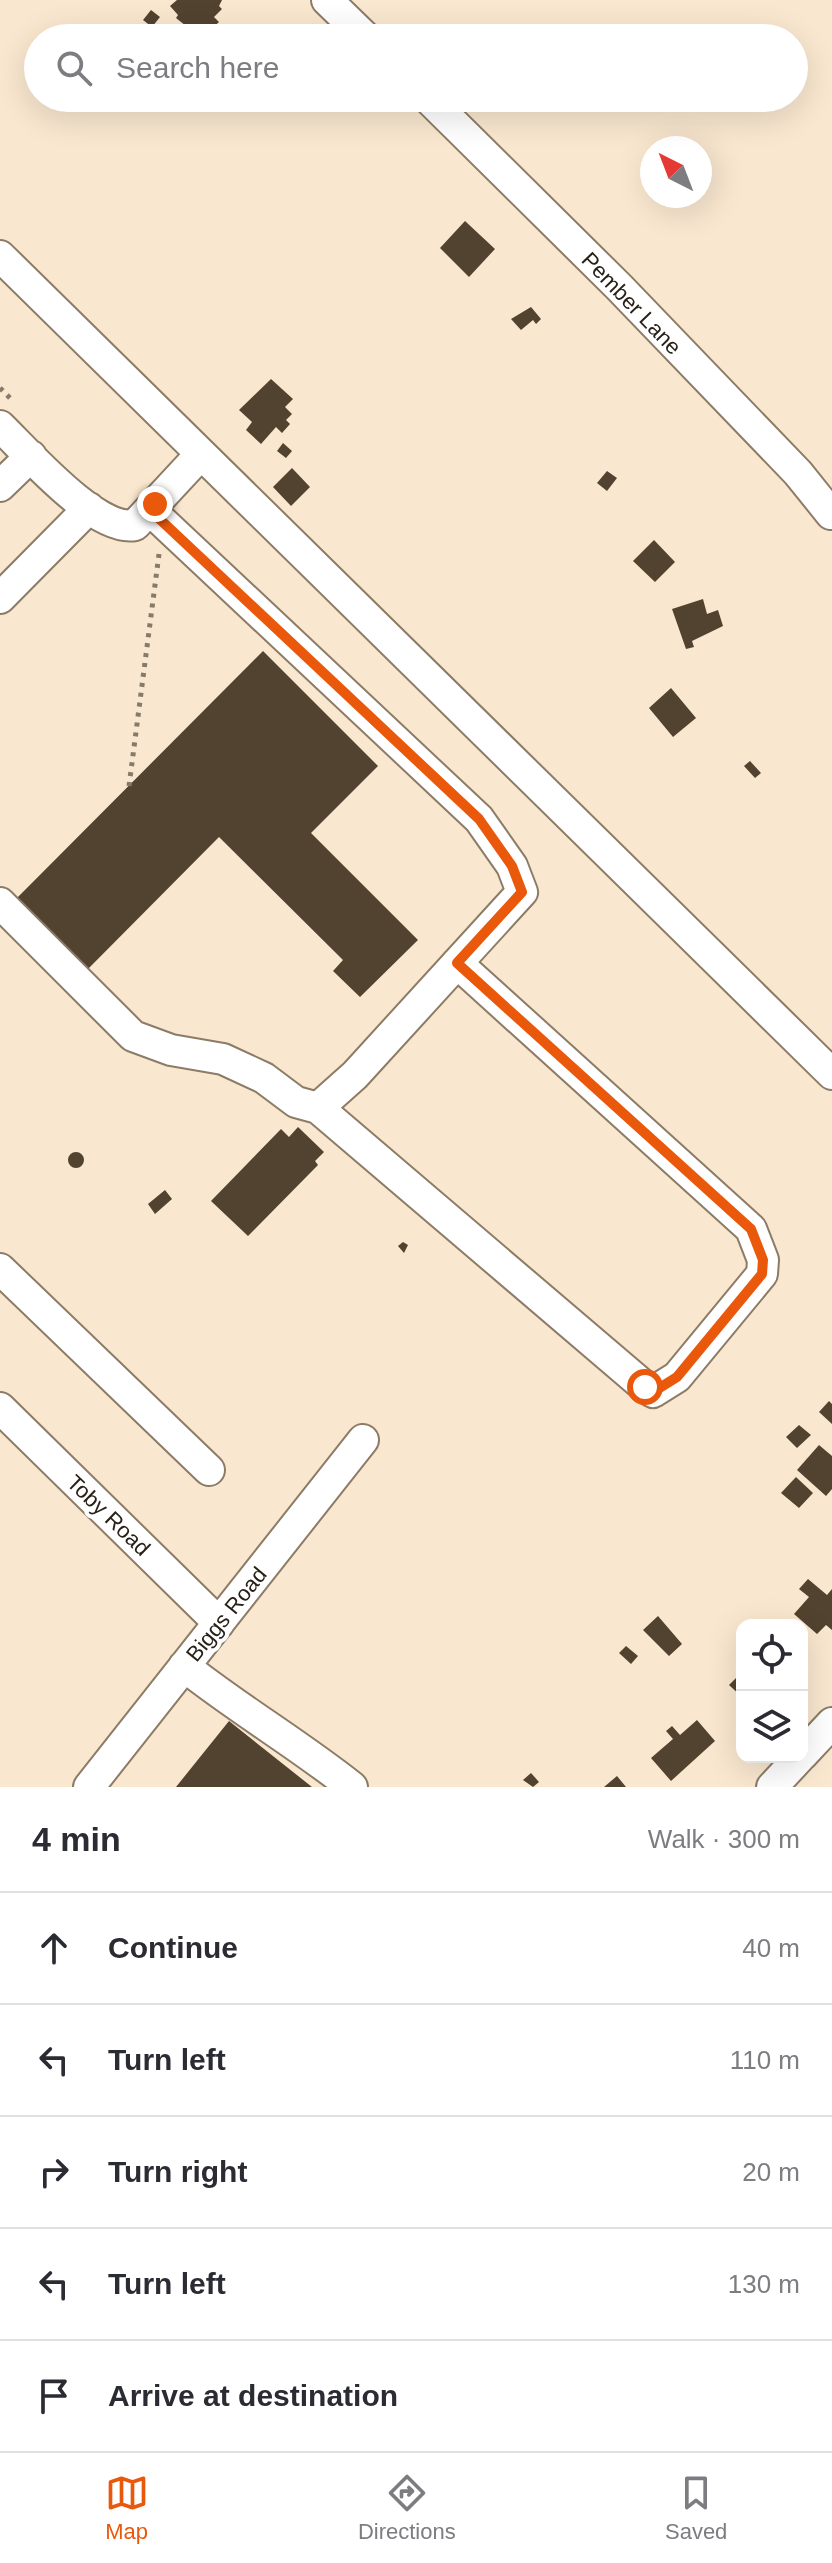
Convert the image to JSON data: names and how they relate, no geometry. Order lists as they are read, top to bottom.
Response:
{
  "streets": {
    "street": ["Pember Lane", "Toby Road", "Biggs Road"]
  },
  "crossings": [
    ["Toby Road", "Biggs Road"]
  ],
  "north": "top left",
  "page": {
    "search": "Search here",
    "heading": ["4 min", "Walk · 300 m"],
    "list": [
      ["Continue", "40 m"],
      ["Turn left", "110 m"],
      ["Turn right", "20 m"],
      ["Turn left", "130 m"],
      "Arrive at destination"
    ],
    "nav": ["Map", "Directions", "Saved"]
  }
}
